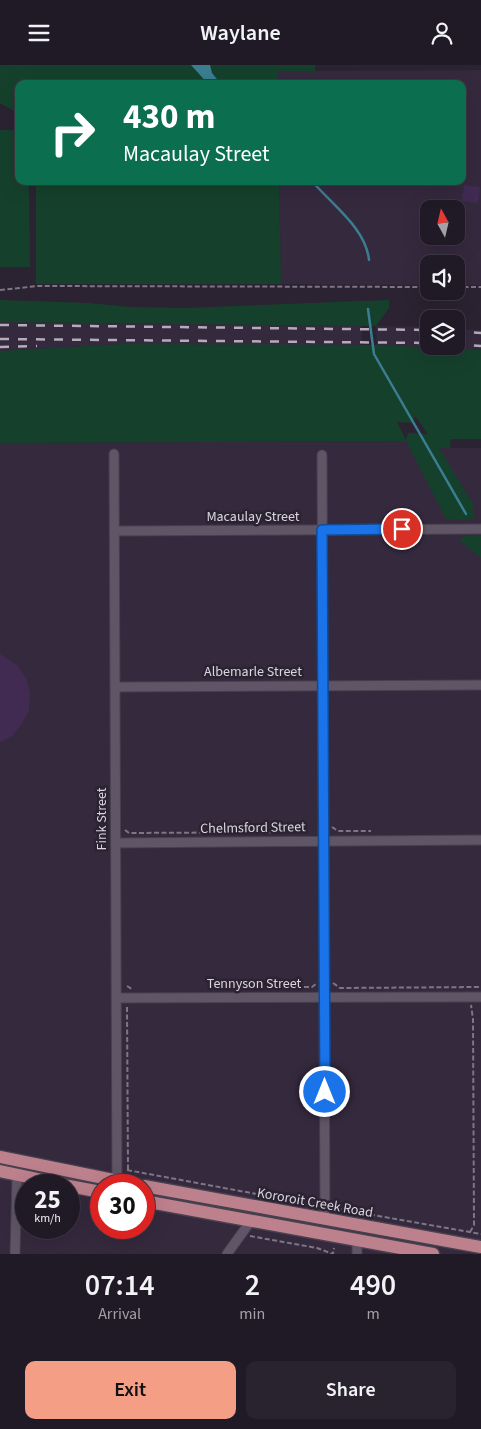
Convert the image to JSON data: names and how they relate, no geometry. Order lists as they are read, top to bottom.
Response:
{
  "streets": {
    "main road": ["Kororoit Creek Road"],
    "street": [
      "Macaulay Street",
      "Albemarle Street",
      "Fink Street",
      "Chelmsford Street",
      "Tennyson Street"
    ]
  },
  "crossings": [
    ["Macaulay Street", "Fink Street"],
    ["Albemarle Street", "Fink Street"],
    ["Fink Street", "Chelmsford Street"],
    ["Fink Street", "Tennyson Street"]
  ],
  "north": "top",
  "page": {
    "header": "Waylane",
    "turn": ["430 m", "Macaulay Street"],
    "speed": "25 km/h",
    "limit": "30",
    "eta": [
      "07:14",
      "Arrival",
      "2",
      "min",
      "490",
      "m"
    ],
    "buttons": ["Exit", "Share"]
  }
}
